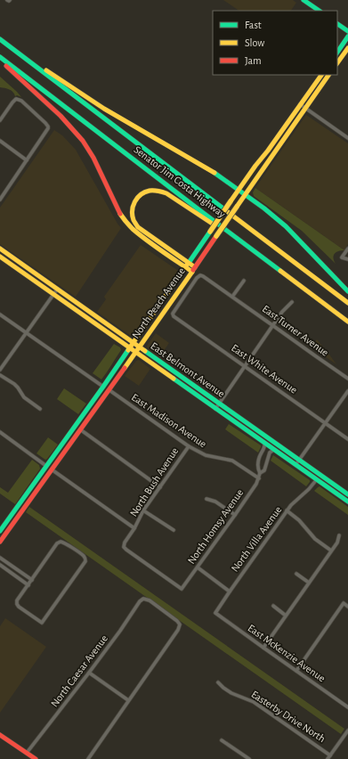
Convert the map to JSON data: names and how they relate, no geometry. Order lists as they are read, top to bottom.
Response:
{
  "streets": {
    "main road": ["Senator Jim Costa Highway", "North Peach Avenue", "East Belmont Avenue"],
    "street": [
      "East Turner Avenue",
      "East White Avenue",
      "East Madison Avenue",
      "North Bush Avenue",
      "North Homsy Avenue",
      "North Villa Avenue",
      "East McKenzie Avenue",
      "North Caesar Avenue",
      "Easterby Drive North"
    ]
  },
  "crossings": [
    ["North Peach Avenue", "East Belmont Avenue"],
    ["North Peach Avenue", "East Madison Avenue"],
    ["East Turner Avenue", "East White Avenue"],
    ["East Belmont Avenue", "North Homsy Avenue"],
    ["East Belmont Avenue", "North Villa Avenue"],
    ["East Madison Avenue", "North Bush Avenue"],
    ["East Madison Avenue", "North Homsy Avenue"],
    ["North Bush Avenue", "North Homsy Avenue"],
    ["North Villa Avenue", "East McKenzie Avenue"]
  ],
  "legend": ["Fast", "Slow", "Jam"]
}
